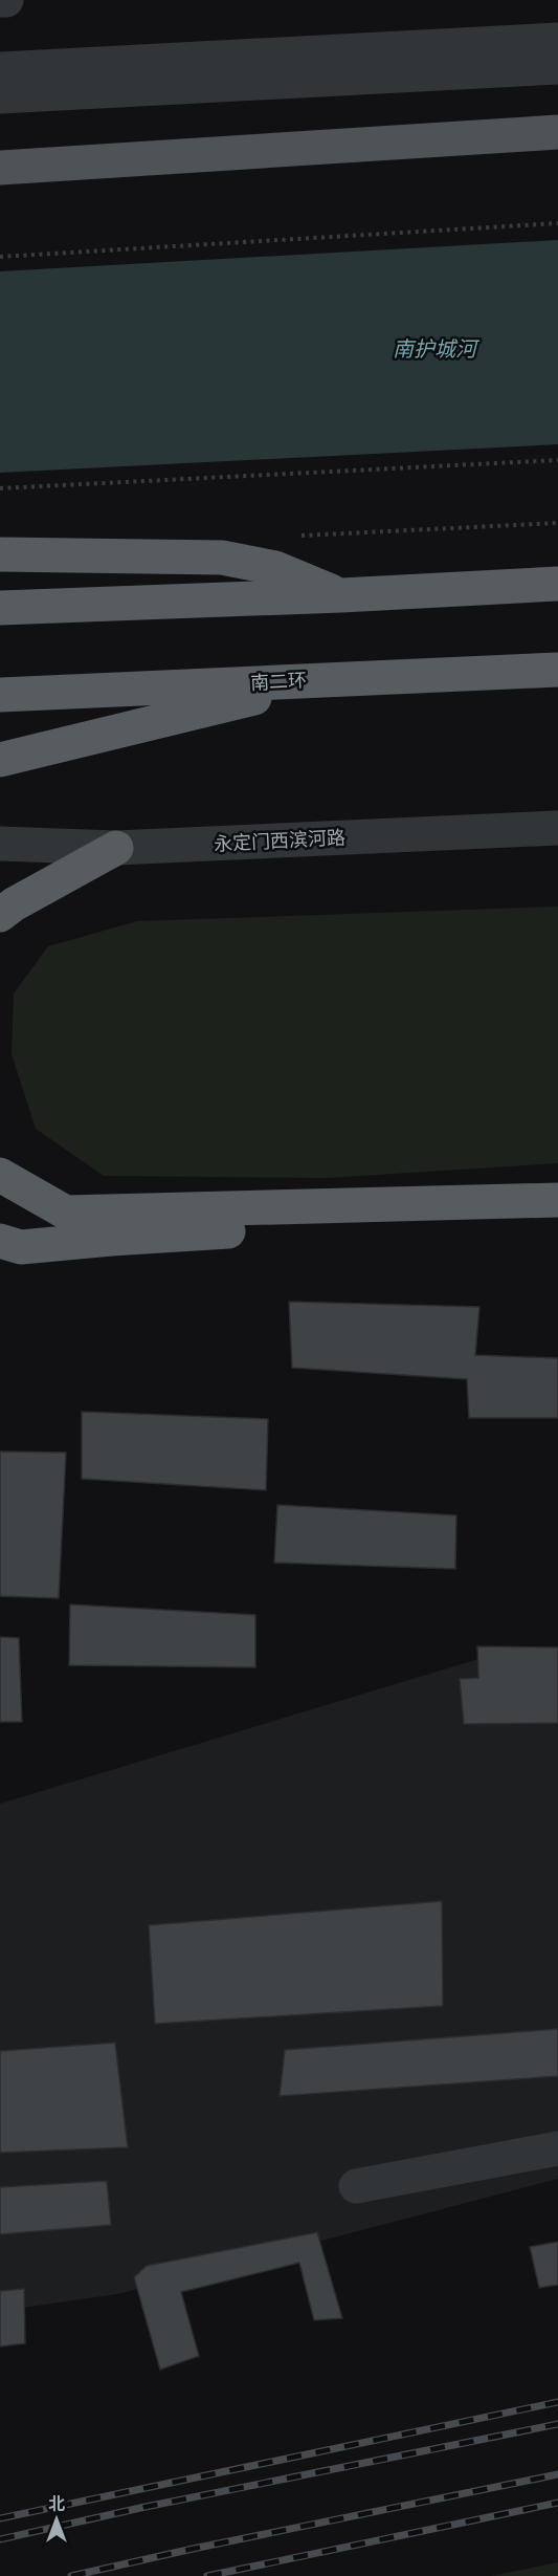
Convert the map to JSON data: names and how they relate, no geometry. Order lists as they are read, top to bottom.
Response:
{
  "streets": {
    "highway": ["南二环"],
    "street": ["永定门西滨河路"]
  },
  "water": ["南护城河"],
  "north": "top"
}
